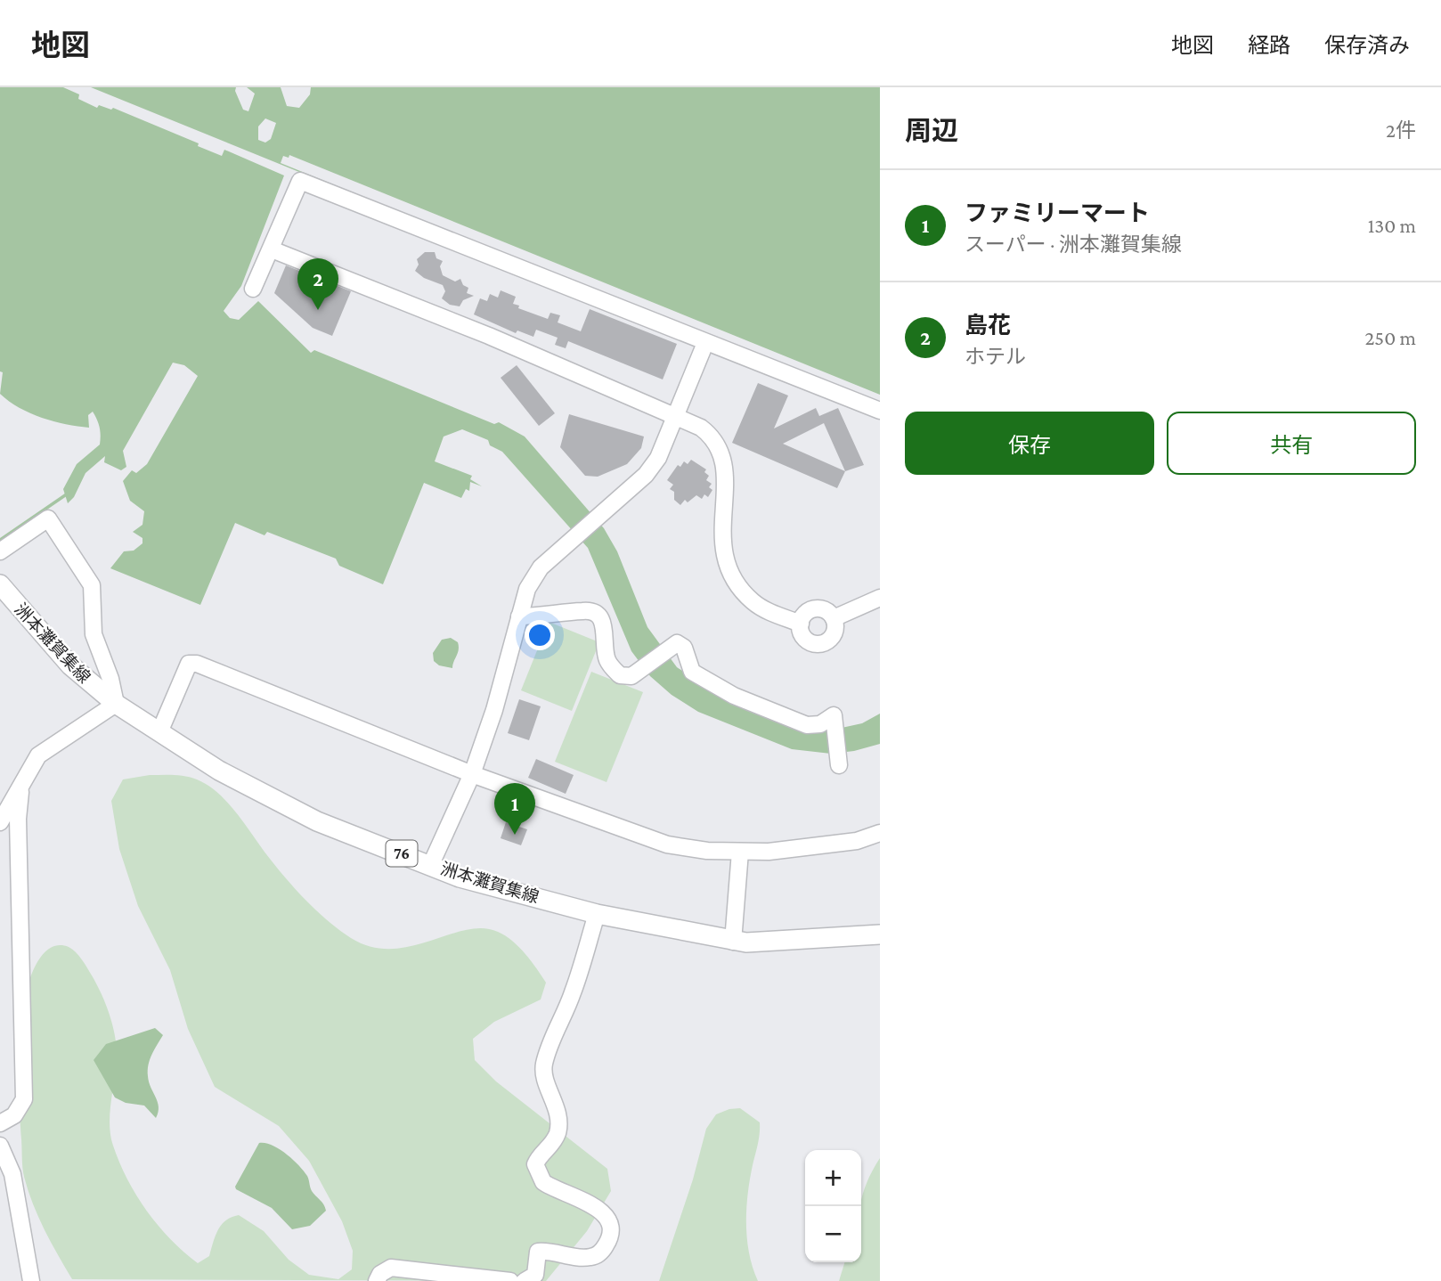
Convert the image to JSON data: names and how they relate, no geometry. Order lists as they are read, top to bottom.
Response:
{
  "streets": {
    "main road": ["洲本灘賀集線", "76"]
  },
  "page": {
    "header": "地図",
    "nav": ["地図", "経路", "保存済み"],
    "heading": ["周辺", "2件"],
    "list": [
      {
        "mark": "1",
        "name": "ファミリーマート",
        "note": "スーパー · 洲本灘賀集線",
        "value": "130 m"
      },
      {
        "mark": "2",
        "name": "島花",
        "note": "ホテル",
        "value": "250 m"
      }
    ],
    "pins": ["2", "1"],
    "buttons": ["保存", "共有"],
    "map_buttons": ["+", "−"]
  }
}
